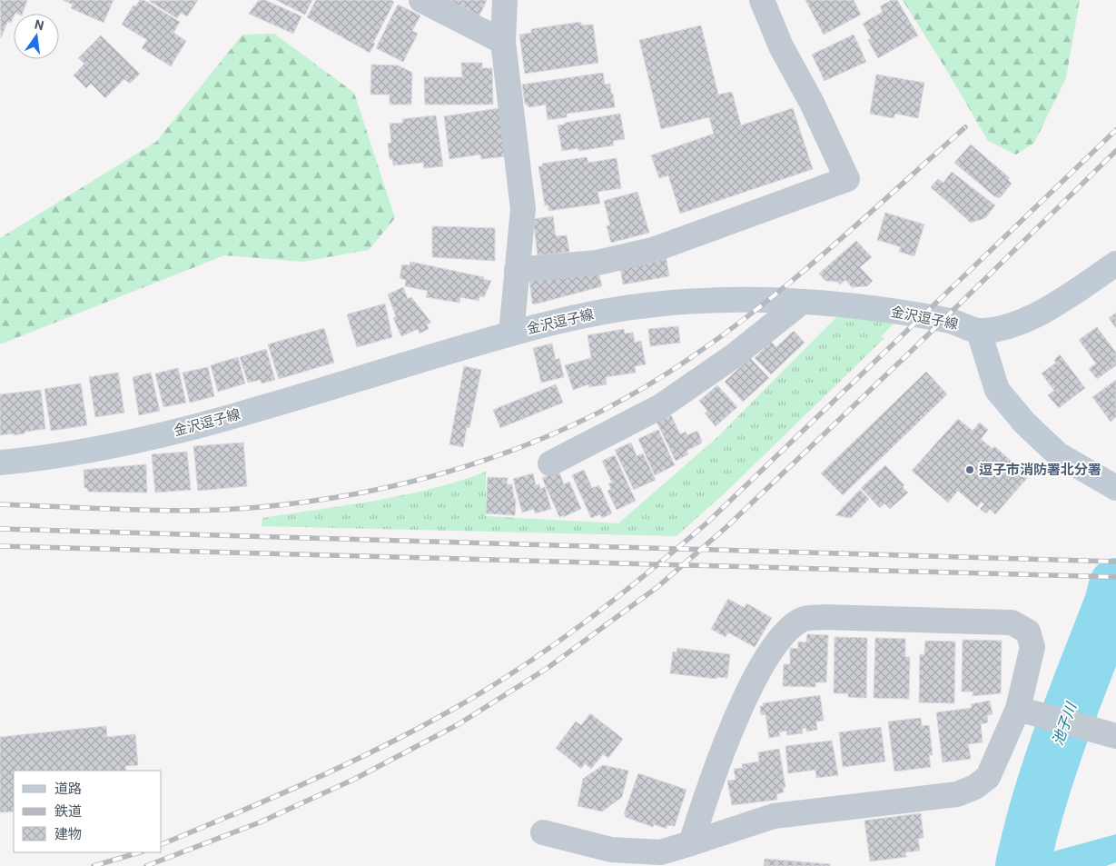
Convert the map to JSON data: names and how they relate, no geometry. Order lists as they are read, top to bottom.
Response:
{
  "streets": {
    "main road": ["金沢逗子線"]
  },
  "water": ["池子川"],
  "places": ["逗子市消防署北分署"],
  "legend": ["道路", "鉄道", "建物"],
  "north": "top"
}
